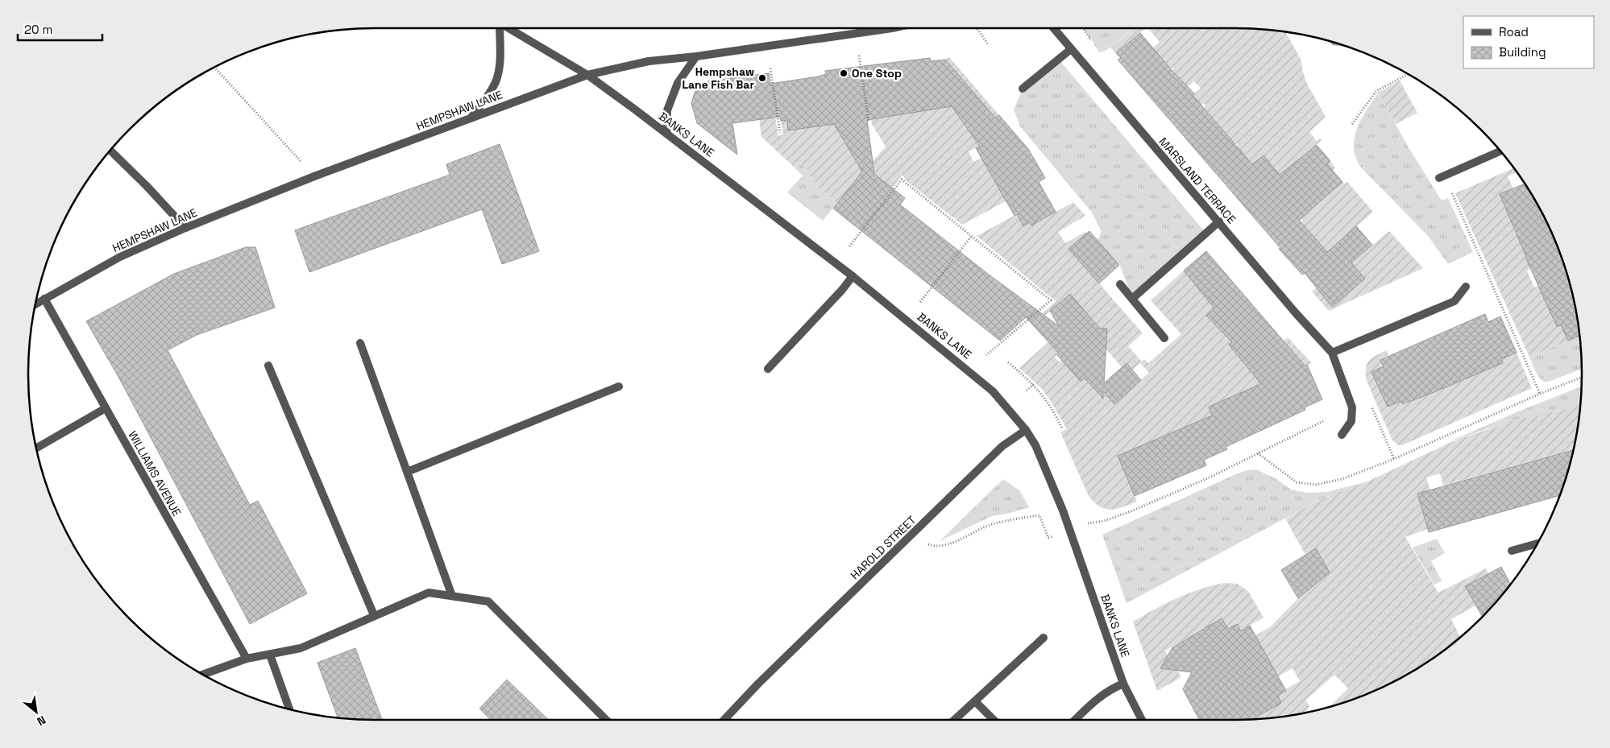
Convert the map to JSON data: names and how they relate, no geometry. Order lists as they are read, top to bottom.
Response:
{
  "streets": {
    "street": [
      "HEMPSHAW LANE",
      "BANKS LANE",
      "MARSLAND TERRACE",
      "WILLIAMS AVENUE",
      "HAROLD STREET"
    ]
  },
  "crossings": [
    ["HEMPSHAW LANE", "BANKS LANE"],
    ["HEMPSHAW LANE", "WILLIAMS AVENUE"],
    ["BANKS LANE", "HAROLD STREET"]
  ],
  "places": ["One Stop", "Hempshaw Lane Fish Bar"],
  "legend": ["Road", "Building"],
  "scale_bar": "20 m",
  "north": "bottom right"
}
